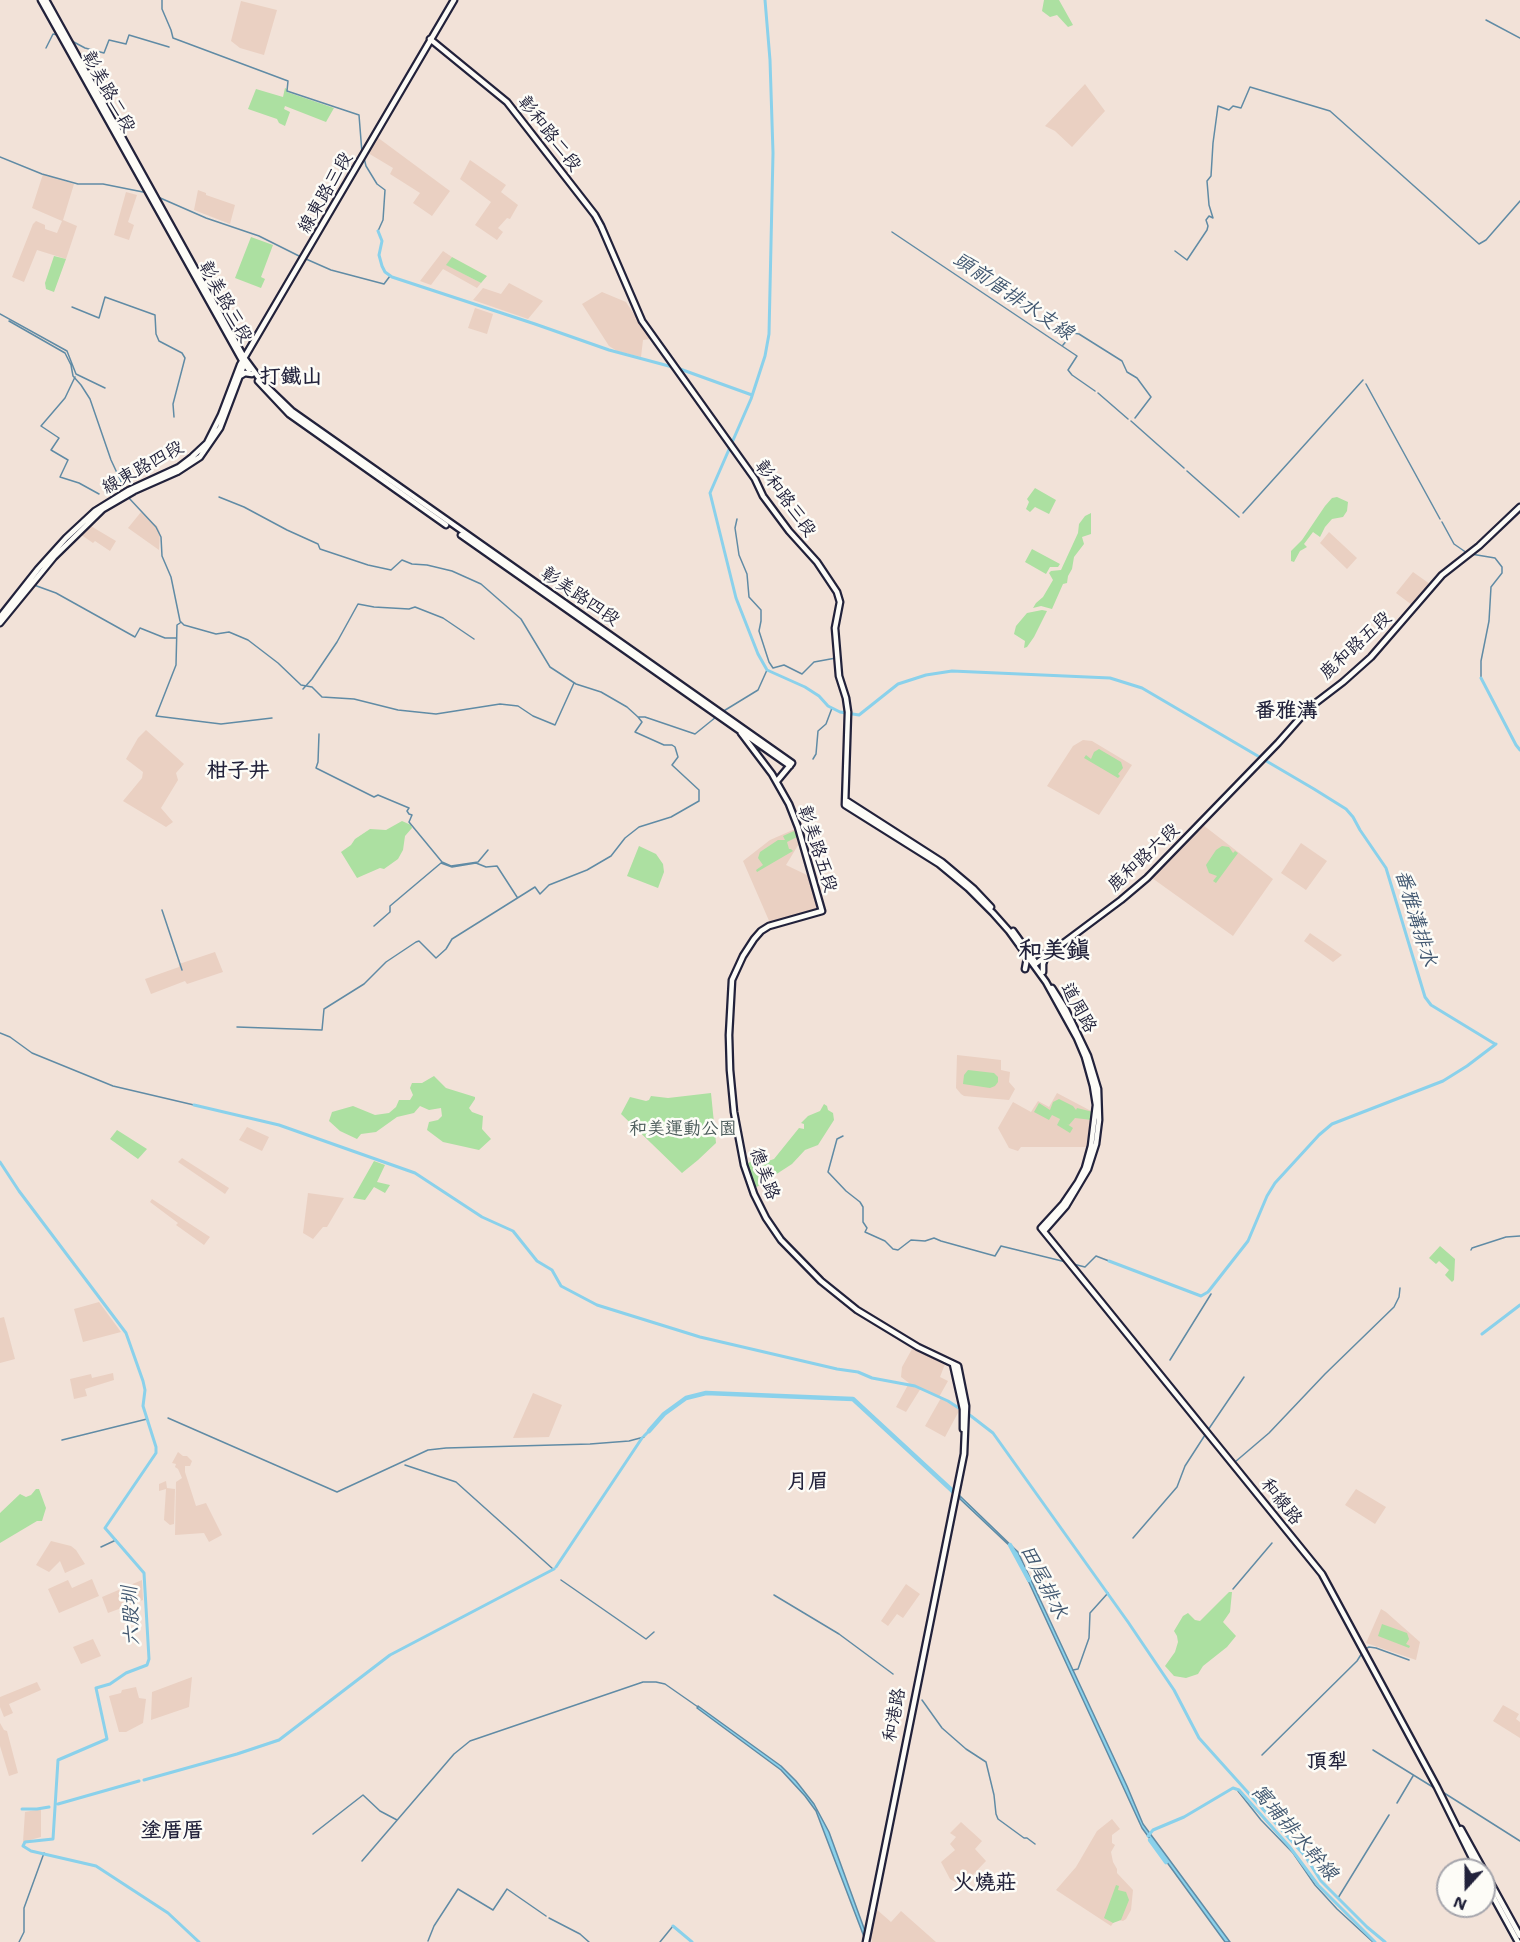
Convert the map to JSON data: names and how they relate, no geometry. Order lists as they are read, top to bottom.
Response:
{
  "streets": {
    "main road": [
      "彰美路二段",
      "彰和路二段",
      "線東路三段",
      "彰美路三段",
      "線東路四段",
      "彰和路三段",
      "彰美路四段",
      "鹿和路五段",
      "彰美路五段",
      "鹿和路六段",
      "道周路",
      "德美路",
      "和線路",
      "和港路"
    ]
  },
  "crossings": [
    ["彰美路二段", "彰美路三段"],
    ["彰和路二段", "線東路三段"],
    ["彰和路二段", "彰和路三段"],
    ["線東路三段", "彰美路三段"],
    ["線東路三段", "線東路四段"],
    ["彰美路三段", "線東路四段"],
    ["彰美路三段", "彰美路四段"],
    ["彰和路三段", "道周路"],
    ["彰美路四段", "彰美路五段"],
    ["鹿和路五段", "鹿和路六段"],
    ["彰美路五段", "德美路"],
    ["鹿和路六段", "道周路"],
    ["道周路", "和線路"],
    ["德美路", "和港路"]
  ],
  "districts": [
    "打鐵山",
    "番雅溝",
    "柑子井",
    "和美鎮",
    "月眉",
    "頂犁",
    "塗厝厝",
    "火燒莊"
  ],
  "water": [
    "頭前厝排水支線",
    "番雅溝排水",
    "田尾排水",
    "六股圳",
    "寓埔排水幹線"
  ],
  "parks": ["和美運動公園"],
  "north": "bottom"
}
